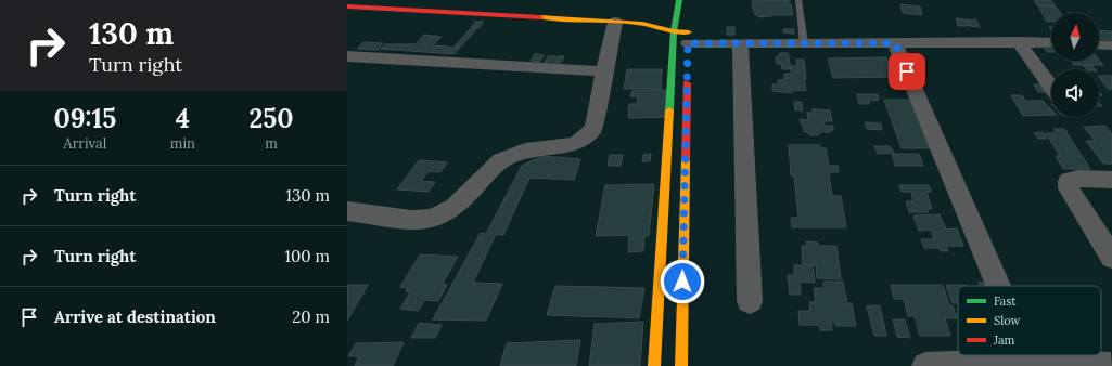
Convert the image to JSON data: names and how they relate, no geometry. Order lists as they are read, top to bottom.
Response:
{
  "legend": ["Fast", "Slow", "Jam"],
  "north": "top",
  "page": {
    "turn": ["130 m", "Turn right"],
    "eta": [
      "09:15",
      "Arrival",
      "4",
      "min",
      "250",
      "m"
    ],
    "list": [
      {
        "name": "Turn right",
        "value": "130 m"
      },
      {
        "name": "Turn right",
        "value": "100 m"
      },
      {
        "name": "Arrive at destination",
        "value": "20 m"
      }
    ]
  }
}
